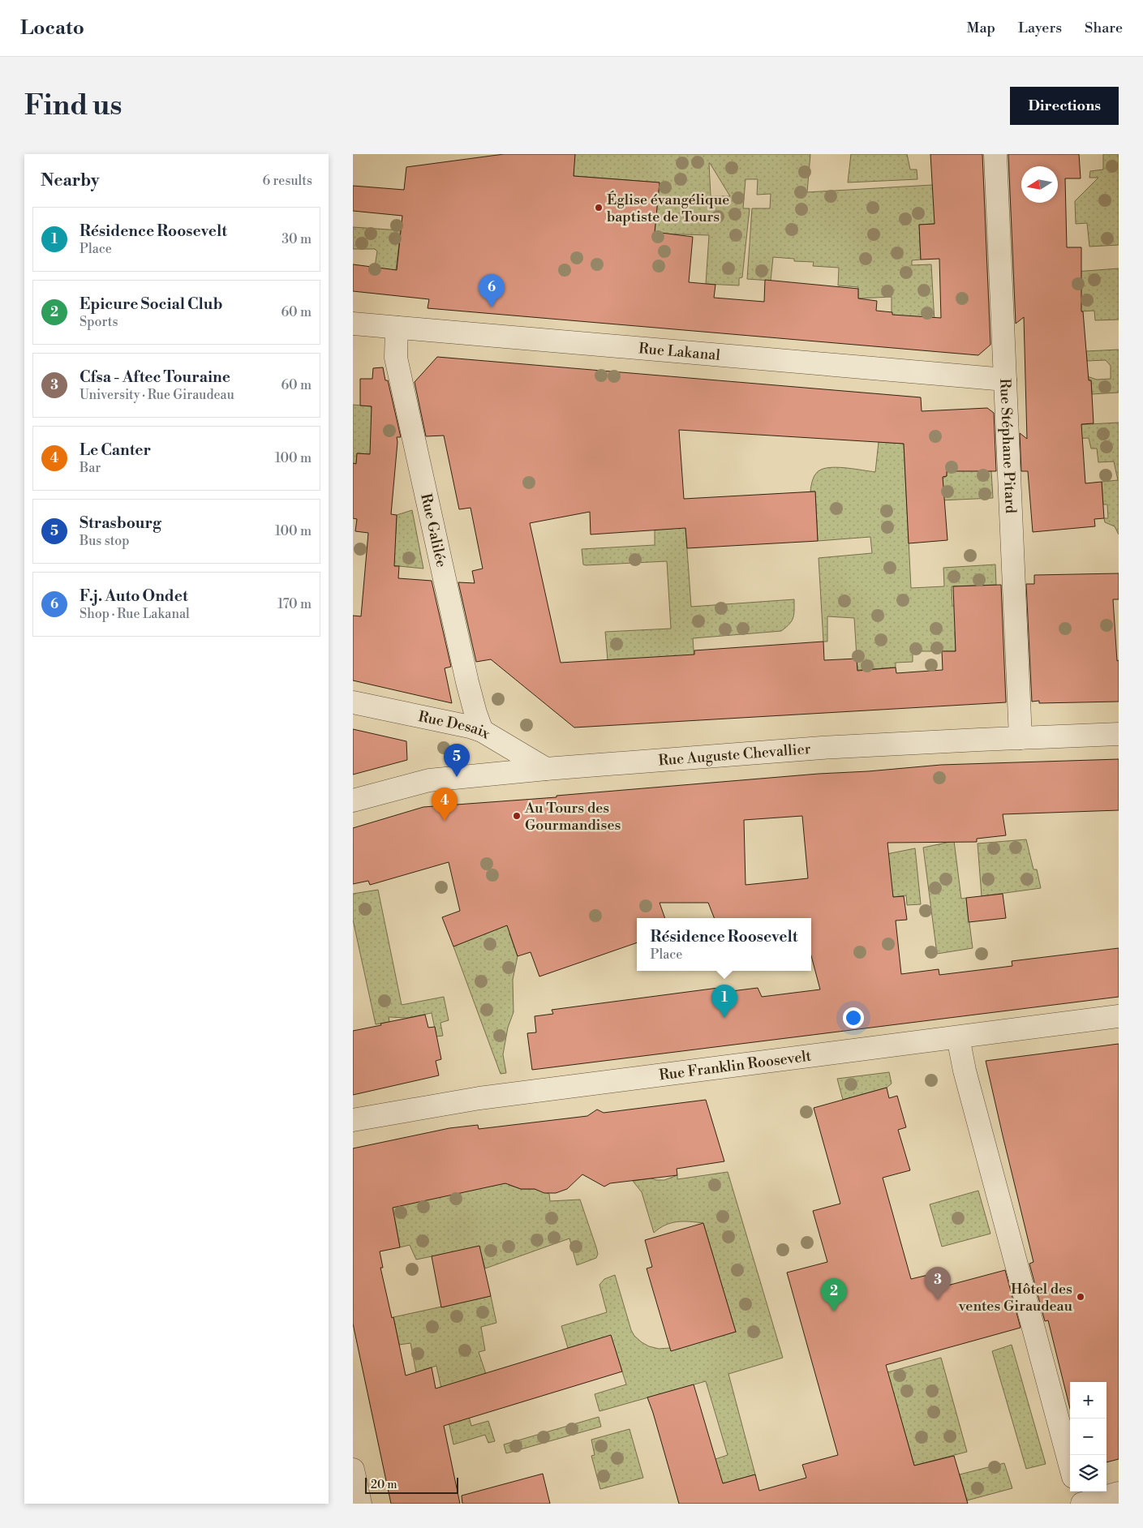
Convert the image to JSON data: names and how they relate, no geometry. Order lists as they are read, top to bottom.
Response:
{
  "streets": {
    "street": [
      "Rue Lakanal",
      "Rue Stéphane Pitard",
      "Rue Galilée",
      "Rue Desaix",
      "Rue Auguste Chevallier",
      "Rue Franklin Roosevelt"
    ]
  },
  "crossings": [
    ["Rue Lakanal", "Rue Stéphane Pitard"],
    ["Rue Lakanal", "Rue Galilée"],
    ["Rue Stéphane Pitard", "Rue Auguste Chevallier"],
    ["Rue Galilée", "Rue Desaix"],
    ["Rue Desaix", "Rue Auguste Chevallier"]
  ],
  "places": ["Église évangélique baptiste de Tours", "Au Tours des Gourmandises", "Hôtel des ventes Giraudeau"],
  "scale_bar": "20 m",
  "north": "left",
  "page": {
    "header": "Locato",
    "nav": ["Map", "Layers", "Share"],
    "buttons": "Directions",
    "title": "Find us",
    "heading": ["Nearby", "6 results"],
    "list": [
      {
        "mark": "1",
        "name": "Résidence Roosevelt",
        "note": "Place",
        "value": "30 m"
      },
      {
        "mark": "2",
        "name": "Epicure Social Club",
        "note": "Sports",
        "value": "60 m"
      },
      {
        "mark": "3",
        "name": "Cfsa - Aftec Touraine",
        "note": "University · Rue Giraudeau",
        "value": "60 m"
      },
      {
        "mark": "4",
        "name": "Le Canter",
        "note": "Bar",
        "value": "100 m"
      },
      {
        "mark": "5",
        "name": "Strasbourg",
        "note": "Bus stop",
        "value": "100 m"
      },
      {
        "mark": "6",
        "name": "F.j. Auto Ondet",
        "note": "Shop · Rue Lakanal",
        "value": "170 m"
      }
    ],
    "pins": [
      "6",
      "5",
      "4",
      "1",
      "3",
      "2"
    ],
    "popup": ["Résidence Roosevelt", "Place"],
    "map_buttons": ["+", "−"],
    "scale": "20 m"
  }
}
